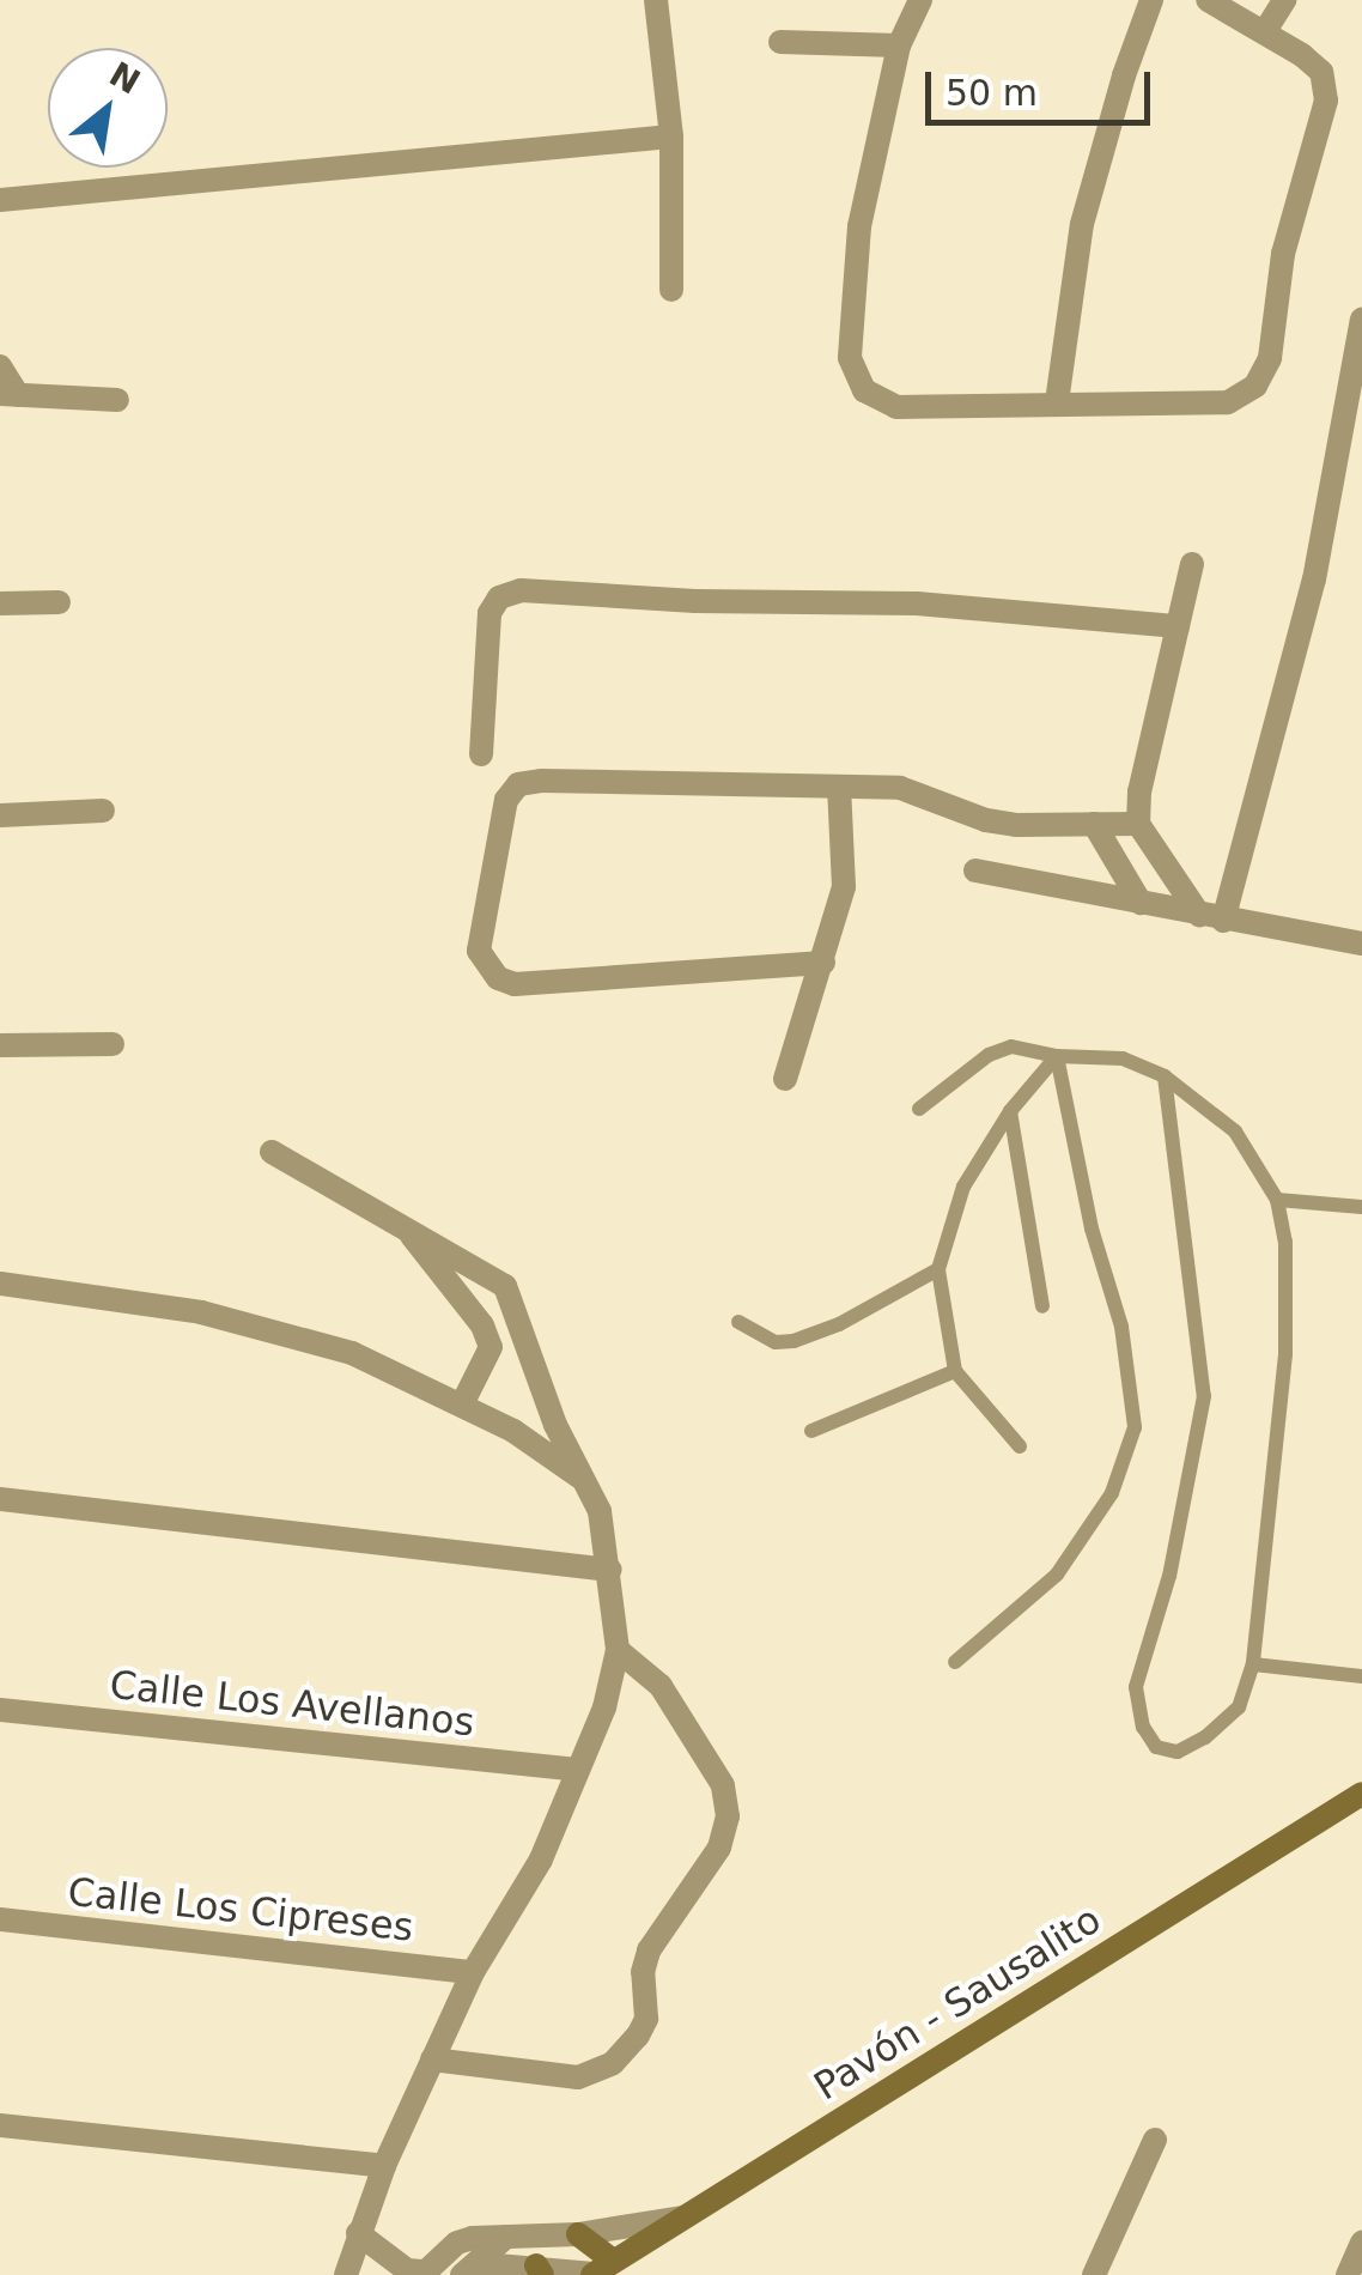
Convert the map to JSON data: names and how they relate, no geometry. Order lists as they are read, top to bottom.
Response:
{
  "streets": {
    "street": ["Calle Los Avellanos", "Calle Los Cipreses", "Pavón - Sausalito"]
  },
  "scale_bar": "50 m",
  "north": "top right"
}
